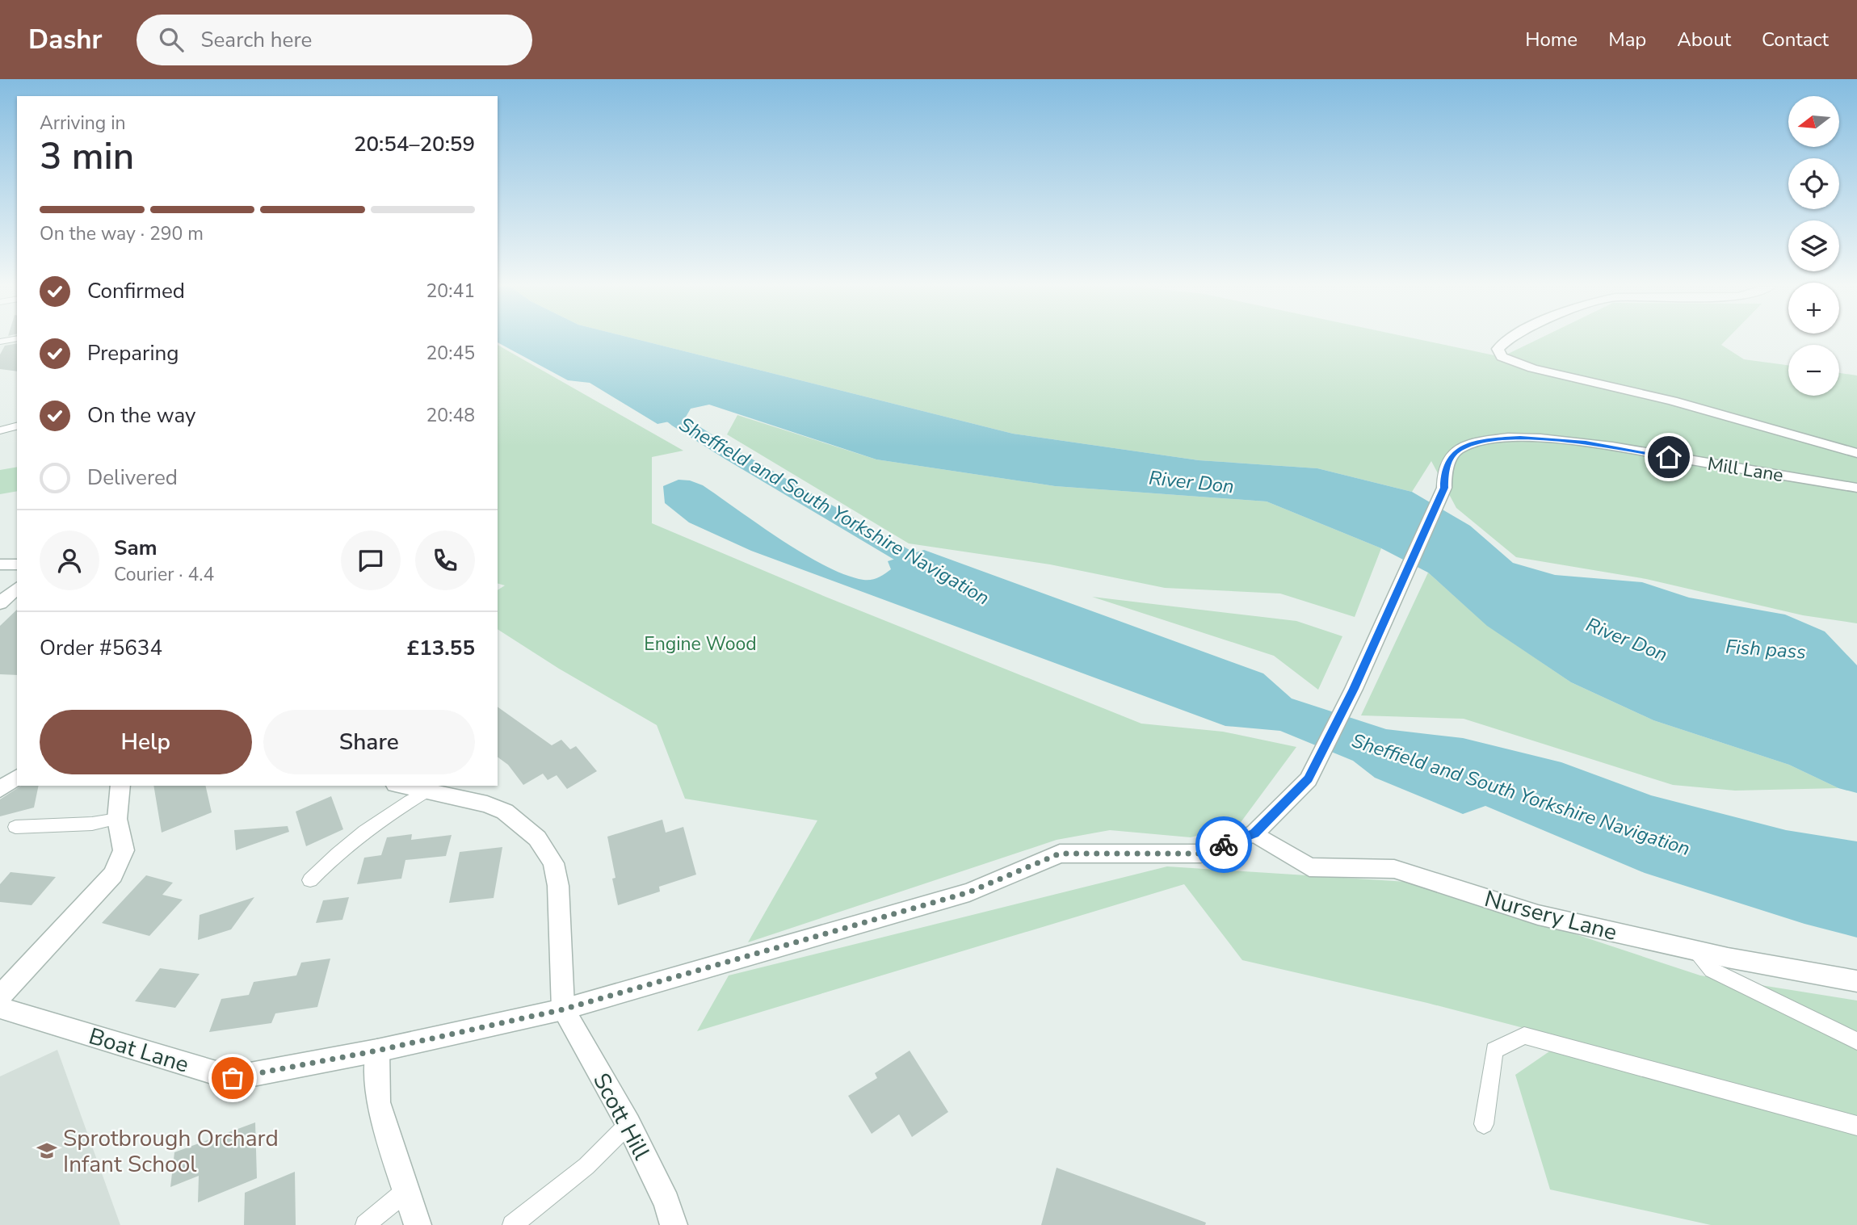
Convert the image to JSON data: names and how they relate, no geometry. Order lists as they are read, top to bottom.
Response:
{
  "streets": {
    "street": [
      "Mill Lane",
      "Nursery Lane",
      "Boat Lane",
      "Scott Hill"
    ]
  },
  "crossings": [
    ["Mill Lane", "Boat Lane"],
    ["Nursery Lane", "Boat Lane"],
    ["Boat Lane", "Scott Hill"]
  ],
  "water": ["River Don", "Sheffield and South Yorkshire Navigation", "Fish pass"],
  "parks": ["Engine Wood"],
  "places": {
    "school or university": ["Sprotbrough Orchard Infant School"]
  },
  "north": "left",
  "page": {
    "header": "Dashr",
    "search": "Search here",
    "nav": [
      "Home",
      "Map",
      "About",
      "Contact"
    ],
    "map_buttons": ["+", "−"],
    "heading": ["3 min", "Arriving in", "20:54–20:59"],
    "panel": [
      "Sam",
      "Courier · 4.4",
      "Order #5634",
      "£13.55"
    ],
    "bar": "On the way · 290 m",
    "list": [
      ["Confirmed", "20:41"],
      ["Preparing", "20:45"],
      ["On the way", "20:48"],
      "Delivered"
    ],
    "buttons": ["Help", "Share"]
  }
}
